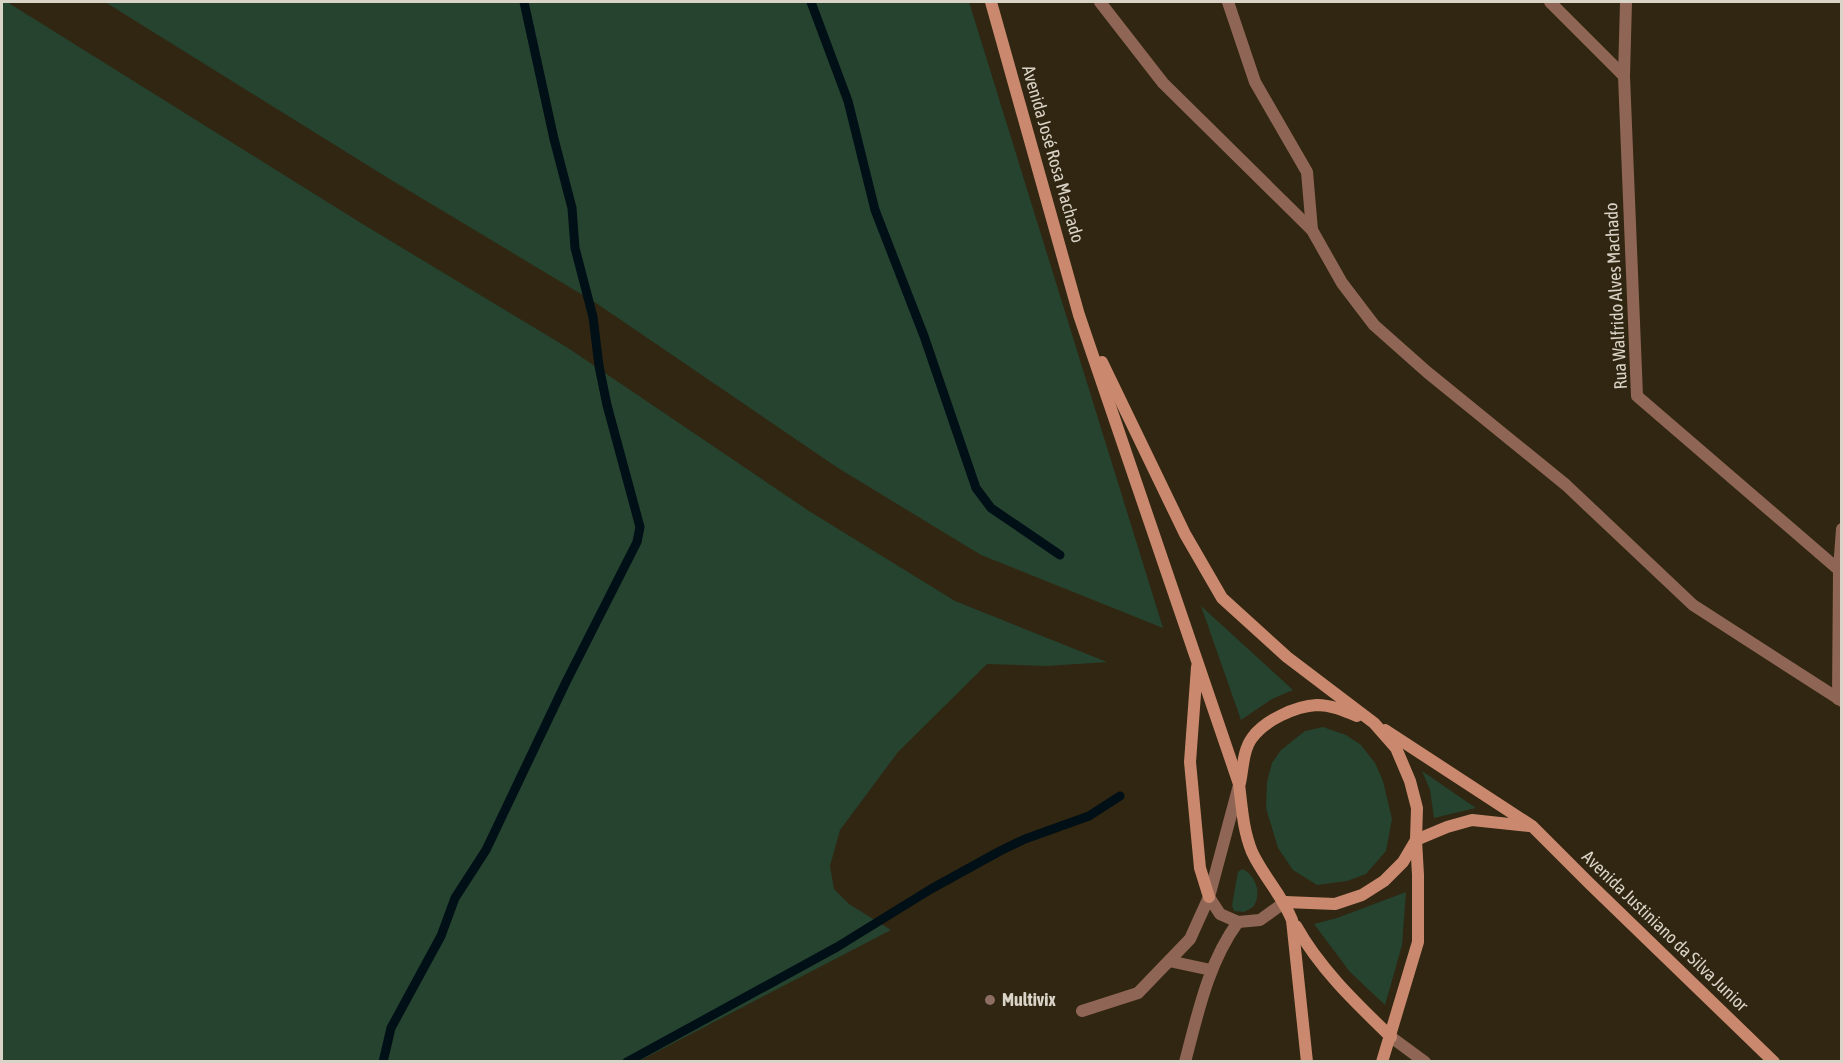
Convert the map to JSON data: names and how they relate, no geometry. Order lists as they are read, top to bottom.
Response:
{
  "streets": {
    "main road": ["Avenida José Rosa Machado", "Avenida Justiniano da Silva Junior"],
    "street": ["Rua Walfrido Alves Machado"]
  },
  "places": ["Multivix"]
}
